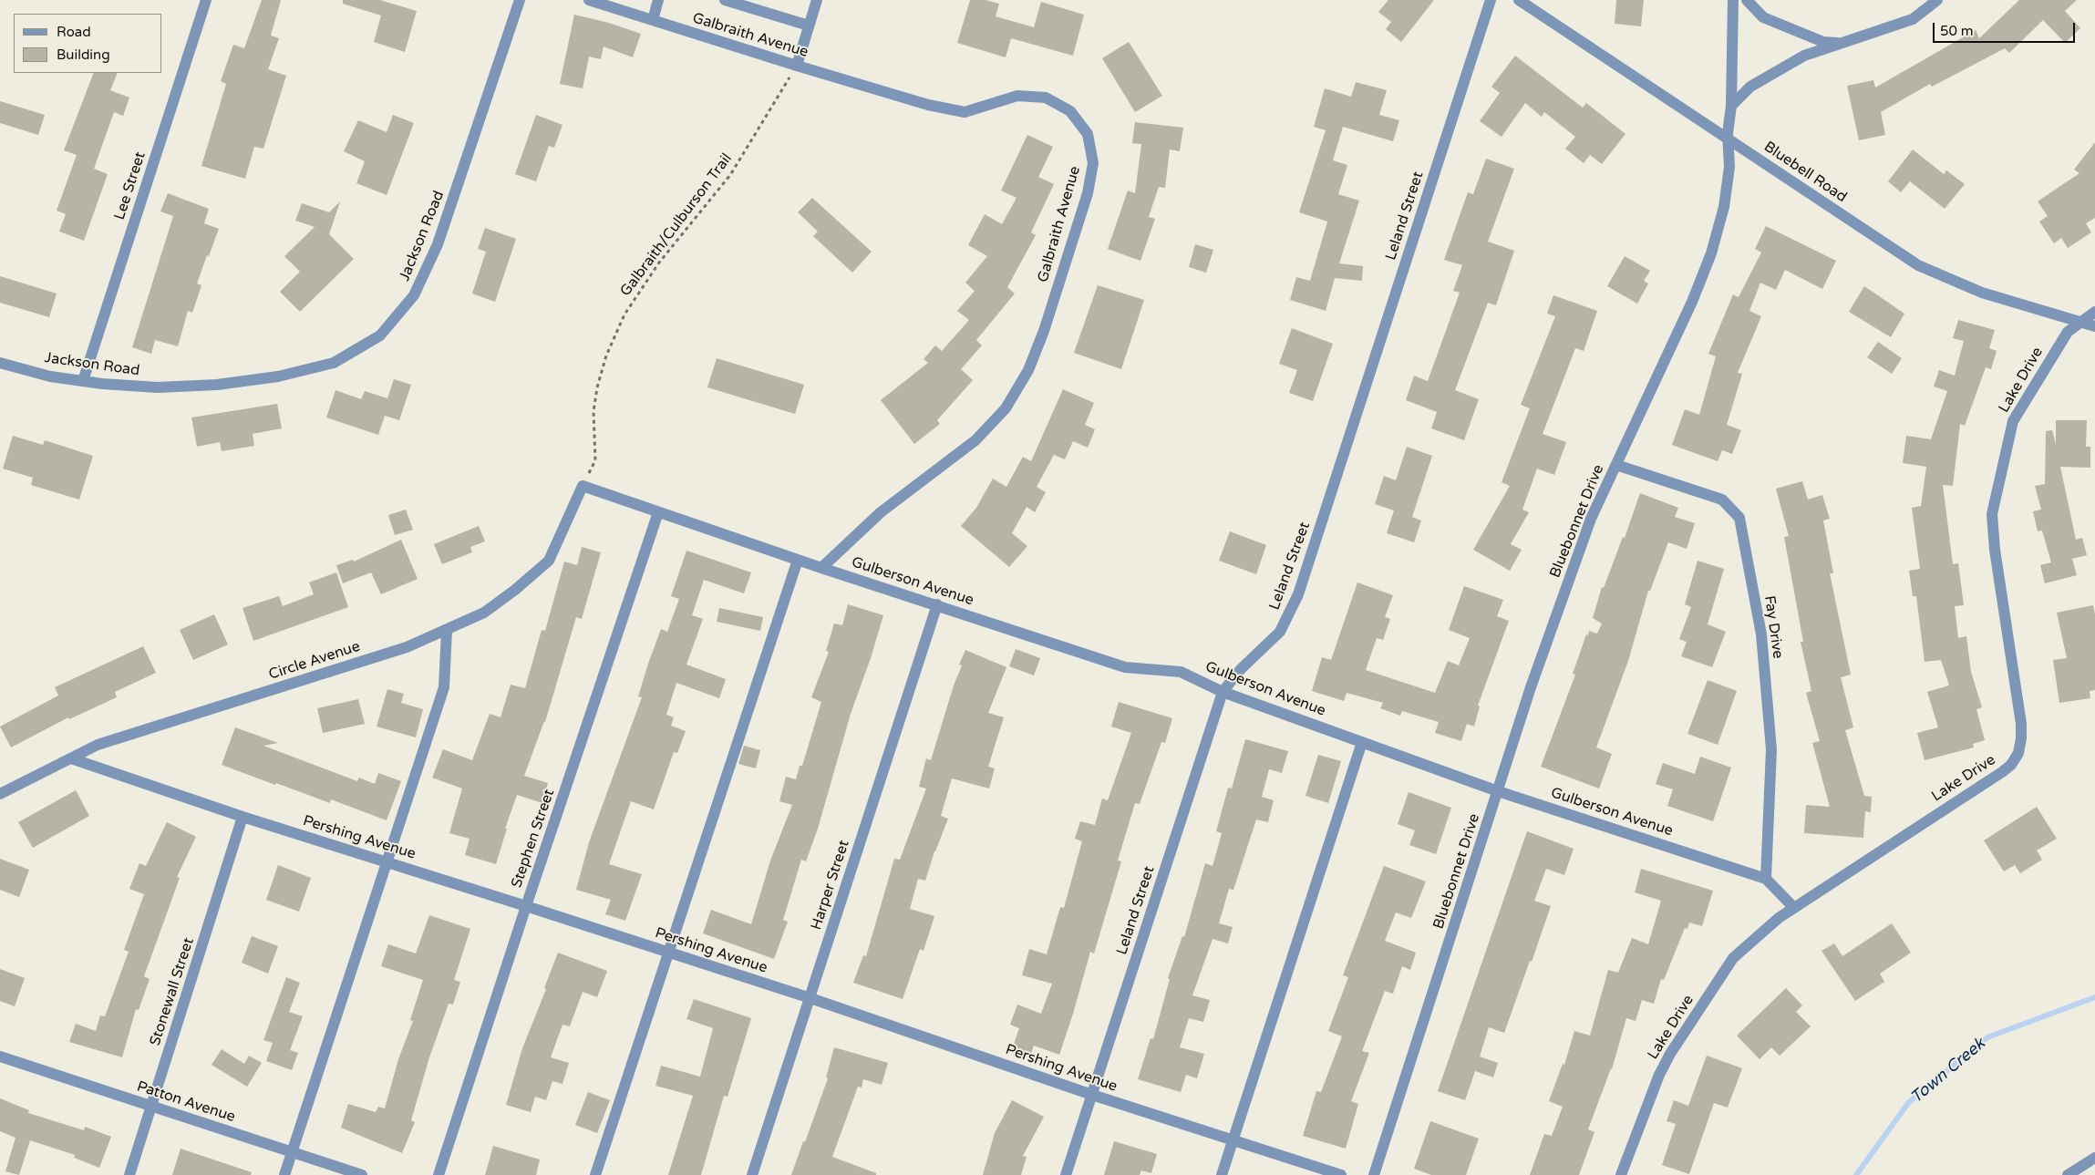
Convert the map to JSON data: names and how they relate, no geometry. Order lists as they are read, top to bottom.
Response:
{
  "streets": {
    "street": [
      "Galbraith Avenue",
      "Bluebell Road",
      "Lee Street",
      "Leland Street",
      "Jackson Road",
      "Lake Drive",
      "Bluebonnet Drive",
      "Gulberson Avenue",
      "Fay Drive",
      "Circle Avenue",
      "Pershing Avenue",
      "Stephen Street",
      "Harper Street",
      "Stonewall Street",
      "Patton Avenue"
    ],
    "path": ["Galbraith/Culburson Trail"]
  },
  "crossings": [
    ["Galbraith Avenue", "Galbraith/Culburson Trail"],
    ["Galbraith Avenue", "Gulberson Avenue"],
    ["Bluebell Road", "Lake Drive"],
    ["Bluebell Road", "Bluebonnet Drive"],
    ["Lee Street", "Jackson Road"],
    ["Leland Street", "Gulberson Avenue"],
    ["Leland Street", "Pershing Avenue"],
    ["Galbraith/Culburson Trail", "Gulberson Avenue"],
    ["Galbraith/Culburson Trail", "Circle Avenue"],
    ["Lake Drive", "Gulberson Avenue"],
    ["Bluebonnet Drive", "Gulberson Avenue"],
    ["Bluebonnet Drive", "Fay Drive"],
    ["Gulberson Avenue", "Fay Drive"],
    ["Gulberson Avenue", "Circle Avenue"],
    ["Gulberson Avenue", "Stephen Street"],
    ["Gulberson Avenue", "Harper Street"],
    ["Circle Avenue", "Pershing Avenue"],
    ["Pershing Avenue", "Stephen Street"],
    ["Pershing Avenue", "Harper Street"],
    ["Pershing Avenue", "Stonewall Street"],
    ["Stonewall Street", "Patton Avenue"]
  ],
  "water": ["Town Creek"],
  "legend": ["Road", "Building"],
  "scale_bar": "50 m"
}
